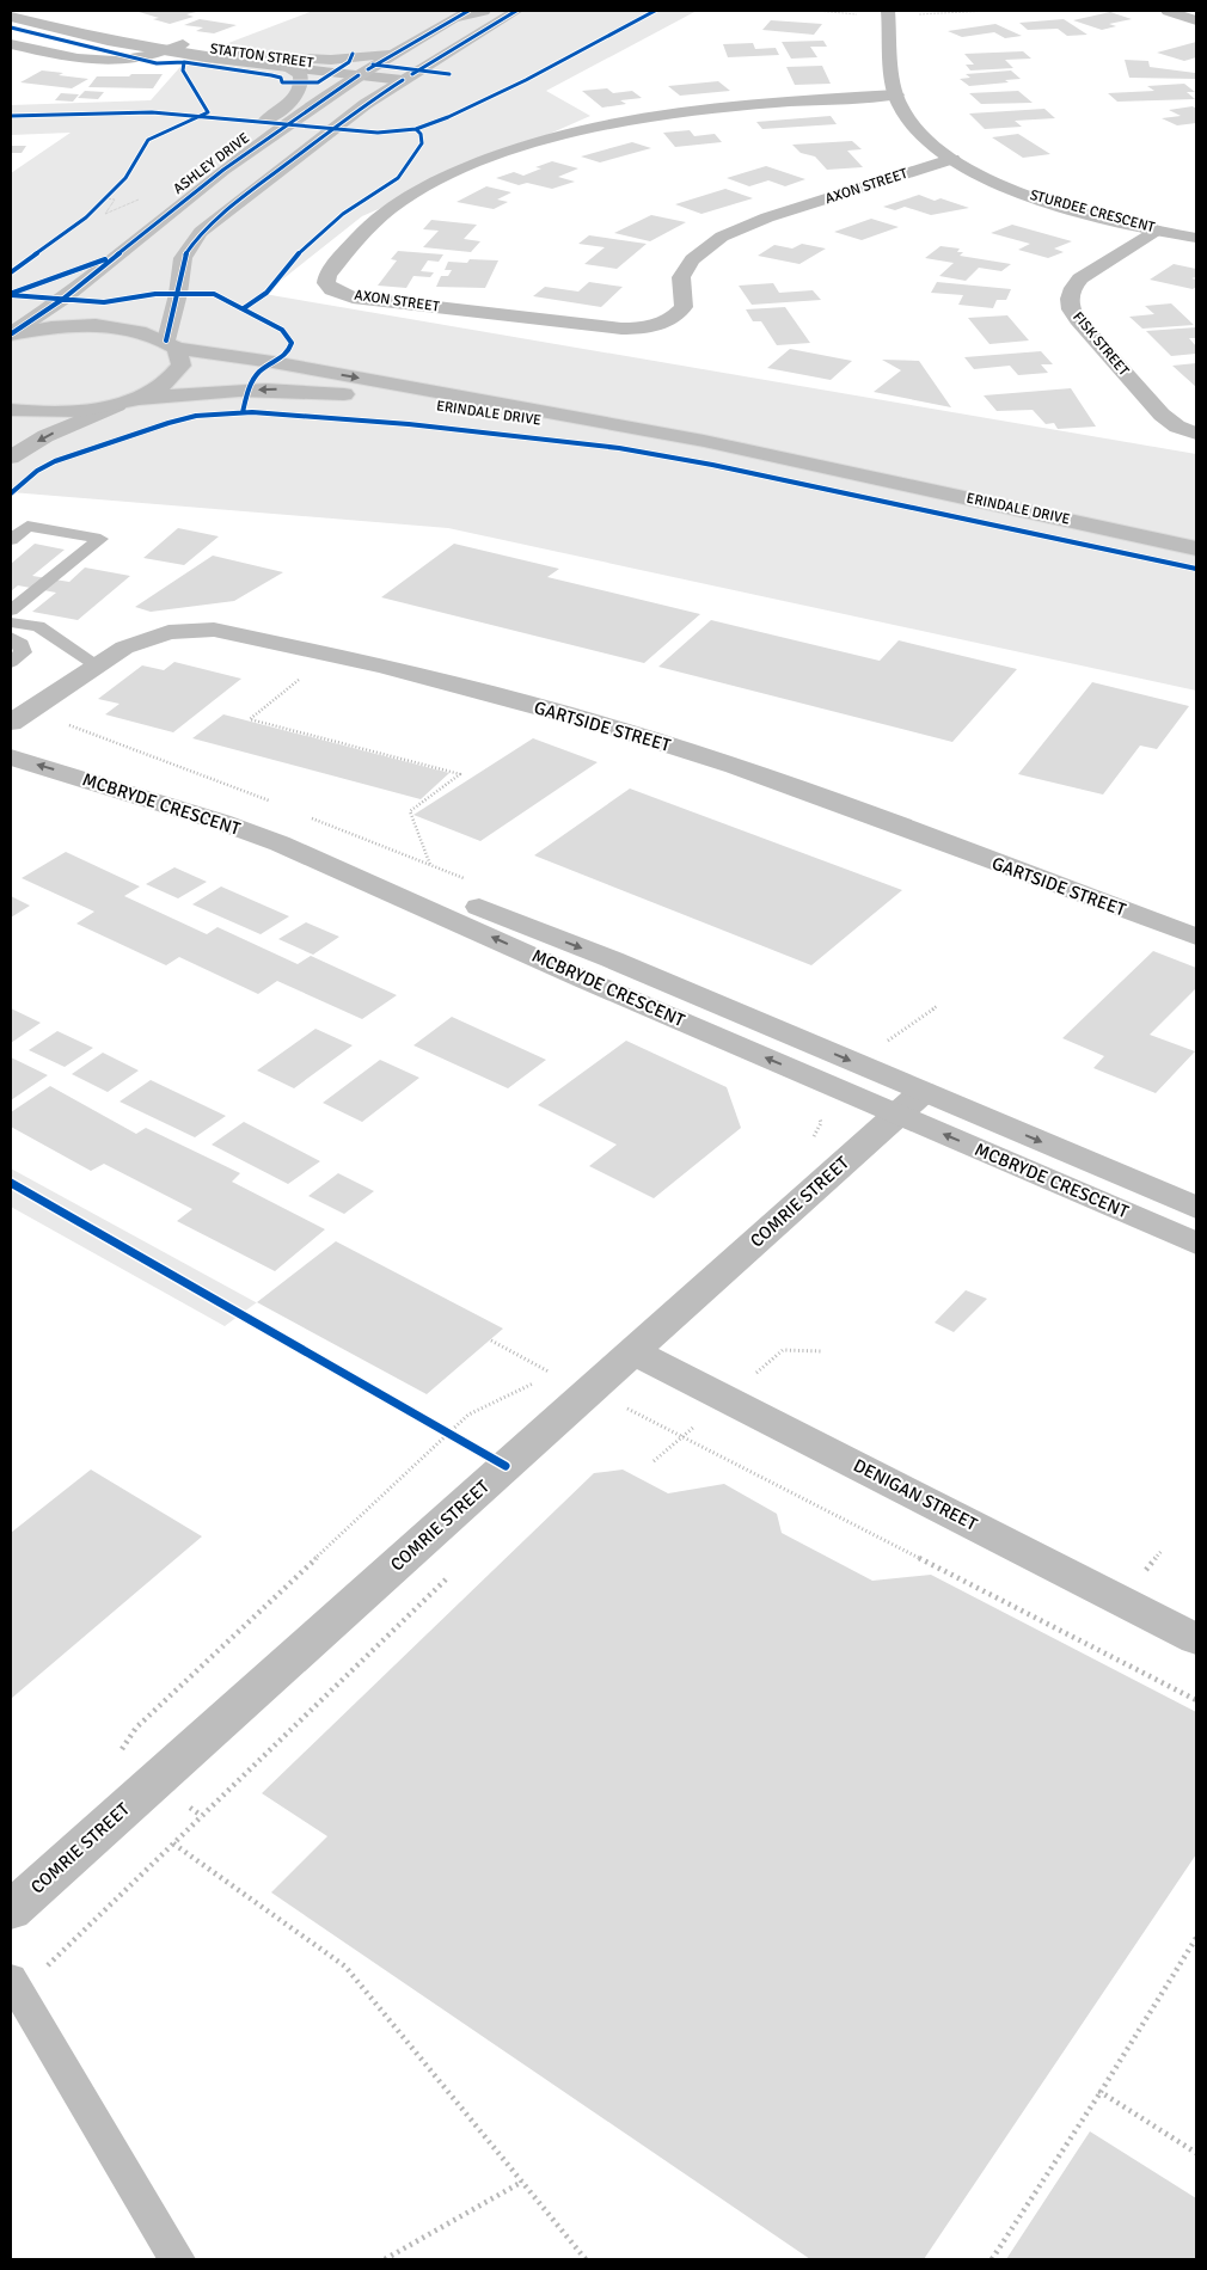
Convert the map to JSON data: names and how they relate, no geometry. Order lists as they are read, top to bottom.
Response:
{
  "streets": {
    "main road": ["ASHLEY DRIVE"],
    "street": [
      "STATTON STREET",
      "AXON STREET",
      "STURDEE CRESCENT",
      "FISK STREET",
      "ERINDALE DRIVE",
      "GARTSIDE STREET",
      "MCBRYDE CRESCENT",
      "COMRIE STREET",
      "DENIGAN STREET"
    ]
  },
  "crossings": [
    ["STATTON STREET", "ASHLEY DRIVE"],
    ["ASHLEY DRIVE", "ERINDALE DRIVE"],
    ["AXON STREET", "STURDEE CRESCENT"],
    ["STURDEE CRESCENT", "FISK STREET"],
    ["MCBRYDE CRESCENT", "COMRIE STREET"],
    ["COMRIE STREET", "DENIGAN STREET"]
  ]
}
